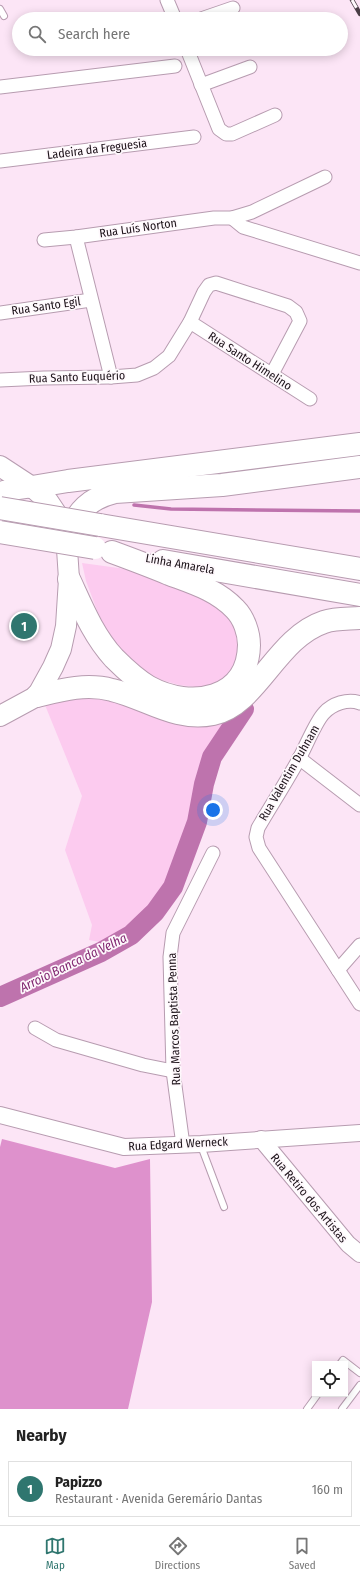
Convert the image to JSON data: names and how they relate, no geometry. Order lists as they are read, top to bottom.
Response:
{
  "streets": {
    "highway": ["Linha Amarela"],
    "street": [
      "Ladeira da Freguesia",
      "Rua Luís Norton",
      "Rua Santo Egil",
      "Rua Santo Himelino",
      "Rua Santo Euquério",
      "Rua Valentim Duhnam",
      "Rua Marcos Baptista Penna",
      "Rua Edgard Werneck",
      "Rua Retiro dos Artistas"
    ]
  },
  "crossings": [
    ["Rua Santo Himelino", "Rua Santo Euquério"],
    ["Rua Marcos Baptista Penna", "Rua Edgard Werneck"],
    ["Rua Edgard Werneck", "Rua Retiro dos Artistas"]
  ],
  "water": ["Arroio Banca da Velha"],
  "page": {
    "search": "Search here",
    "pins": "1",
    "heading": "Nearby",
    "list": [
      {
        "mark": "1",
        "name": "Papizzo",
        "note": "Restaurant · Avenida Geremário Dantas",
        "value": "160 m"
      }
    ],
    "nav": ["Map", "Directions", "Saved"]
  }
}
